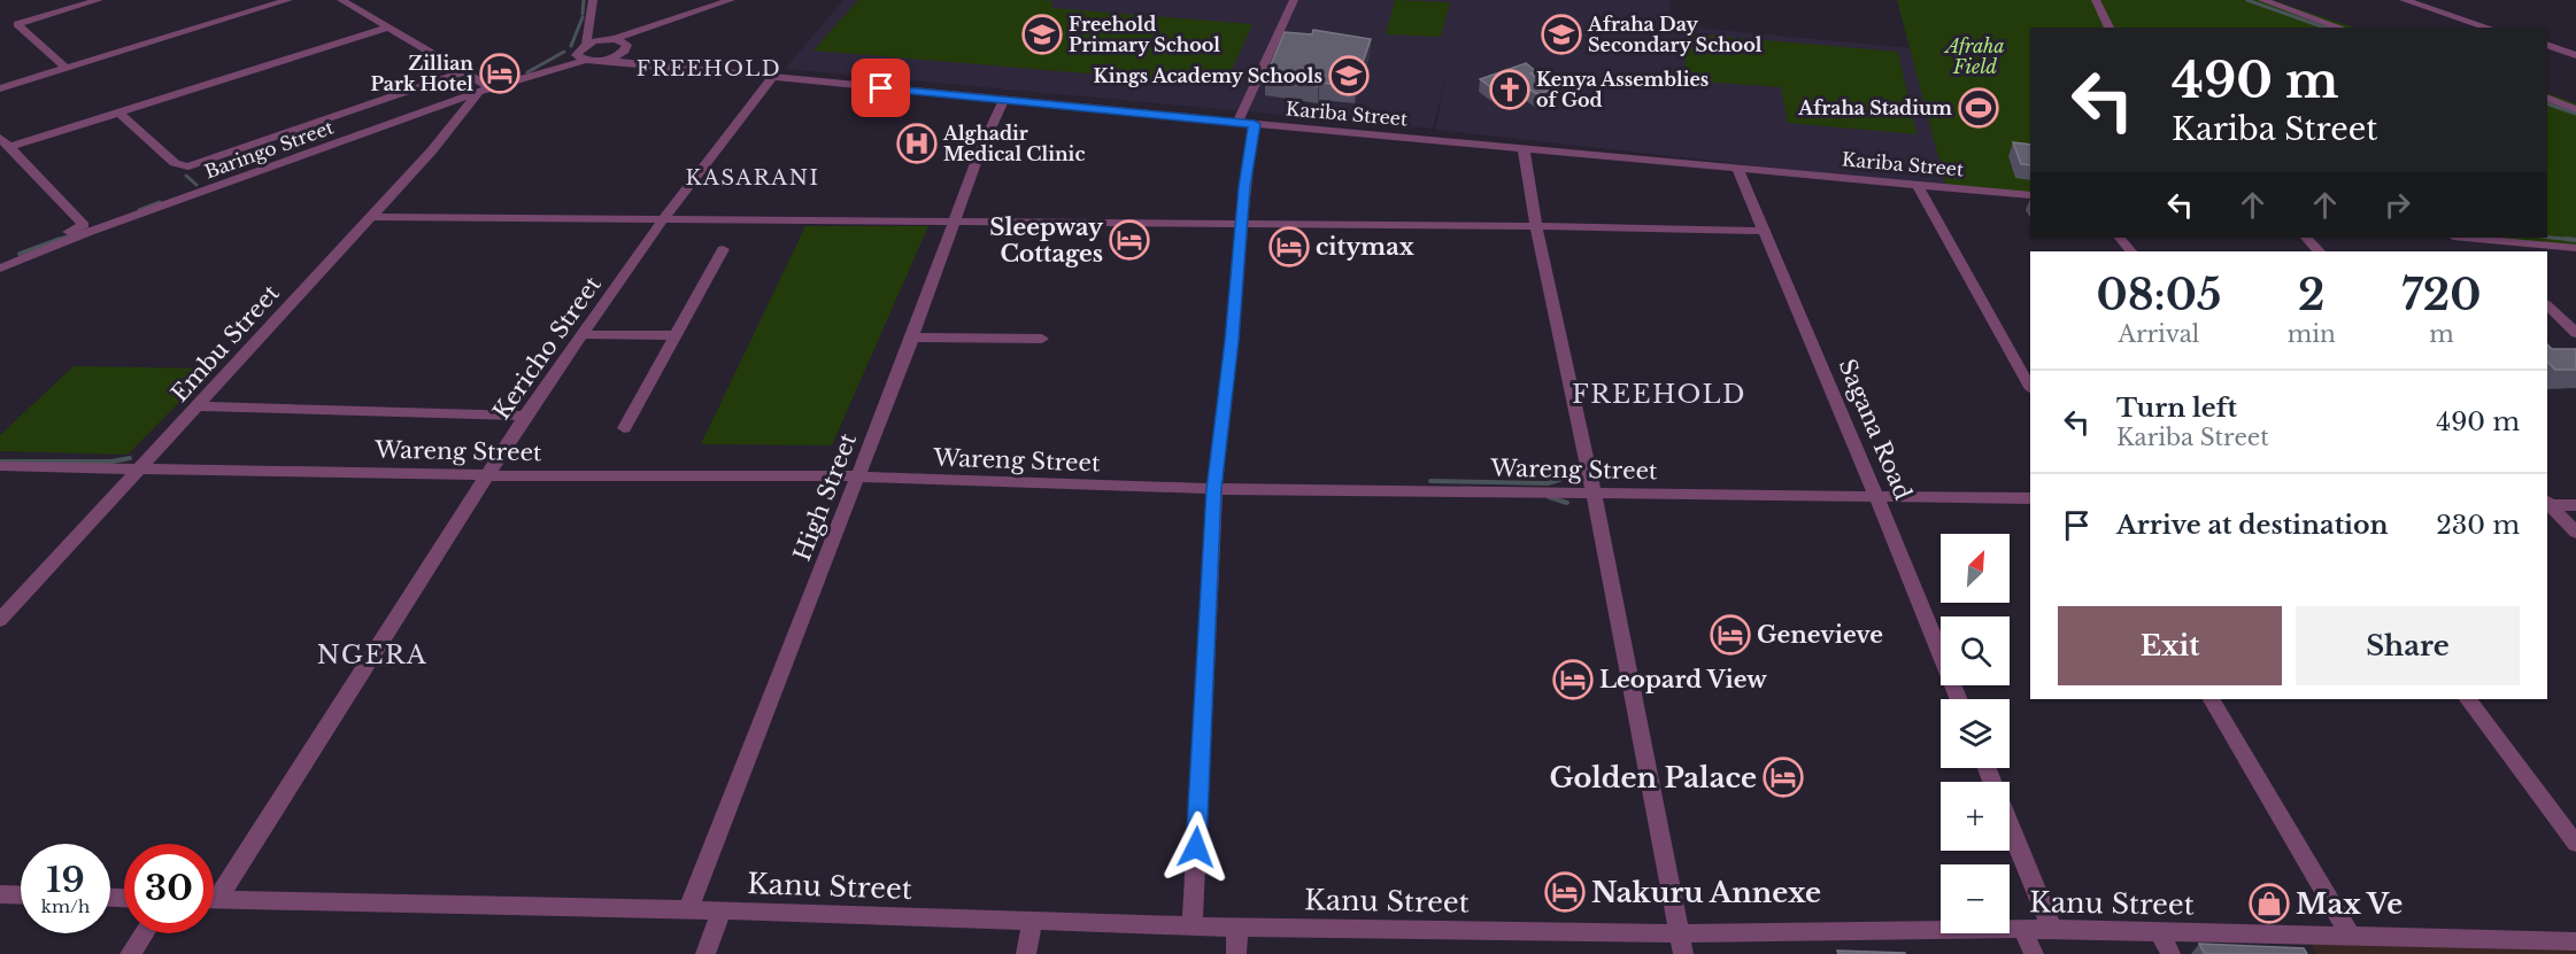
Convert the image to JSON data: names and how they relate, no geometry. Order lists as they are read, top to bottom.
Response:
{
  "streets": {
    "street": [
      "Kariba Street",
      "Baringo Street",
      "Embu Street",
      "Kericho Street",
      "Sagana Road",
      "Wareng Street",
      "High Street",
      "Kanu Street"
    ]
  },
  "crossings": [
    ["Kariba Street", "Baringo Street"],
    ["Kariba Street", "Kericho Street"],
    ["Kariba Street", "Sagana Road"],
    ["Kariba Street", "High Street"],
    ["Baringo Street", "Embu Street"],
    ["Embu Street", "Wareng Street"],
    ["Kericho Street", "Wareng Street"],
    ["Sagana Road", "Wareng Street"],
    ["Wareng Street", "High Street"],
    ["High Street", "Kanu Street"]
  ],
  "districts": [
    "FREEHOLD",
    "KASARANI",
    "FREEHOLD",
    "NGERA"
  ],
  "parks": ["Afraha Field"],
  "places": {
    "school or university": ["Freehold Primary School", "Afraha Day Secondary School", "Kings Academy Schools"],
    "hotel": [
      "Zillian Park Hotel",
      "Sleepway Cottages",
      "citymax",
      "Genevieve",
      "Leopard View",
      "Golden Palace",
      "Nakuru Annexe"
    ],
    "church": ["Kenya Assemblies of God"],
    "sports": ["Afraha Stadium"],
    "hospital": ["Alghadir Medical Clinic"],
    "shop": ["Max Ve"]
  },
  "north": "top right",
  "page": {
    "turn": ["490 m", "Kariba Street"],
    "eta": [
      "08:05",
      "Arrival",
      "2",
      "min",
      "720",
      "m"
    ],
    "list": [
      {
        "name": "Turn left",
        "note": "Kariba Street",
        "value": "490 m"
      },
      {
        "name": "Arrive at destination",
        "value": "230 m"
      }
    ],
    "map_buttons": ["+", "−"],
    "buttons": ["Exit", "Share"],
    "speed": "19 km/h",
    "limit": "30"
  }
}
